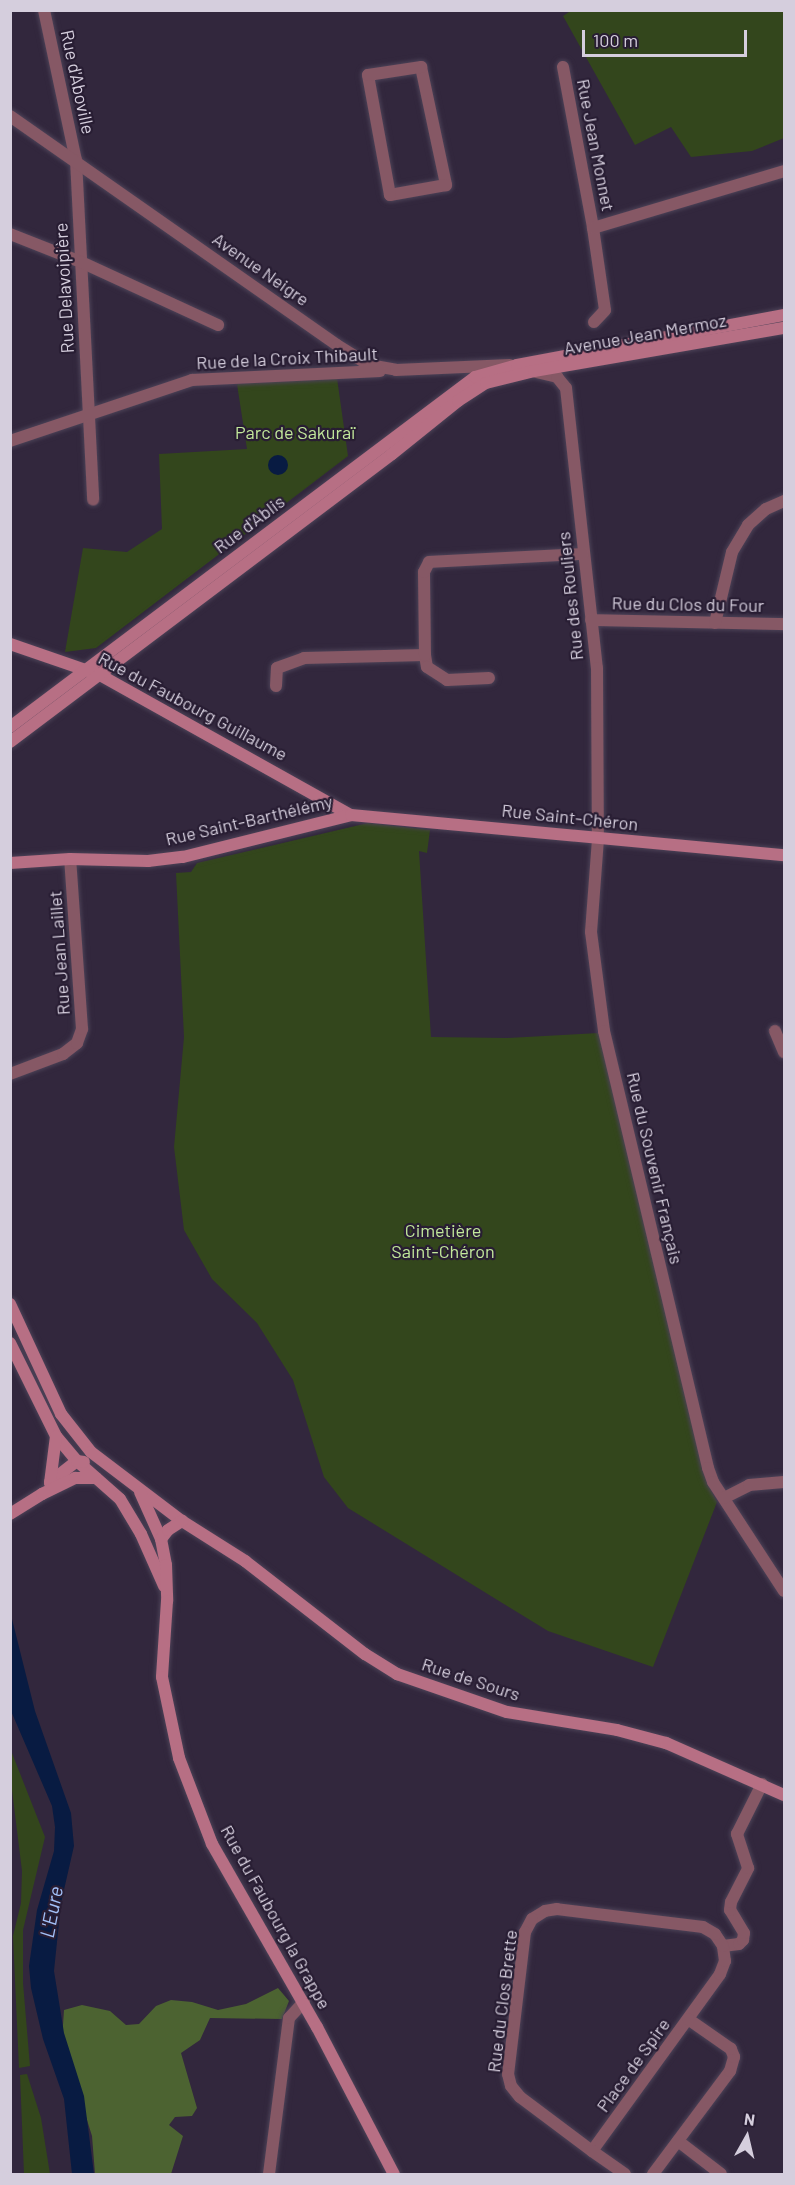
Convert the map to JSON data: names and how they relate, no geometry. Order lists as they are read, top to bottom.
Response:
{
  "streets": {
    "main road": [
      "Avenue Jean Mermoz",
      "Rue d'Ablis",
      "Rue du Faubourg Guillaume",
      "Rue Saint-Chéron",
      "Rue Saint-Barthélémy",
      "Rue de Sours",
      "Rue du Faubourg la Grappe"
    ],
    "street": [
      "Rue d'Aboville",
      "Rue Jean Monnet",
      "Avenue Neigre",
      "Rue Delavoipière",
      "Rue de la Croix Thibault",
      "Rue des Rouliers",
      "Rue du Clos du Four",
      "Rue Jean Laillet",
      "Rue du Souvenir Français",
      "Rue du Clos Brette",
      "Place de Spire"
    ]
  },
  "crossings": [
    ["Rue d'Aboville", "Avenue Neigre"],
    ["Rue d'Aboville", "Rue Delavoipière"],
    ["Avenue Neigre", "Rue Delavoipière"],
    ["Avenue Neigre", "Avenue Jean Mermoz"],
    ["Avenue Neigre", "Rue de la Croix Thibault"],
    ["Avenue Neigre", "Rue d'Ablis"],
    ["Rue Delavoipière", "Rue de la Croix Thibault"],
    ["Avenue Jean Mermoz", "Rue d'Ablis"],
    ["Avenue Jean Mermoz", "Rue des Rouliers"],
    ["Rue d'Ablis", "Rue du Faubourg Guillaume"],
    ["Rue des Rouliers", "Rue du Clos du Four"],
    ["Rue des Rouliers", "Rue Saint-Chéron"],
    ["Rue des Rouliers", "Rue du Souvenir Français"],
    ["Rue du Faubourg Guillaume", "Rue Saint-Chéron"],
    ["Rue du Faubourg Guillaume", "Rue Saint-Barthélémy"],
    ["Rue Saint-Chéron", "Rue Saint-Barthélémy"],
    ["Rue Saint-Chéron", "Rue du Souvenir Français"],
    ["Rue Saint-Barthélémy", "Rue Jean Laillet"],
    ["Rue de Sours", "Rue du Faubourg la Grappe"],
    ["Rue du Clos Brette", "Place de Spire"]
  ],
  "water": ["L'Eure"],
  "parks": ["Parc de Sakuraï", "Cimetière Saint-Chéron"],
  "scale_bar": "100 m",
  "north": "top"
}
